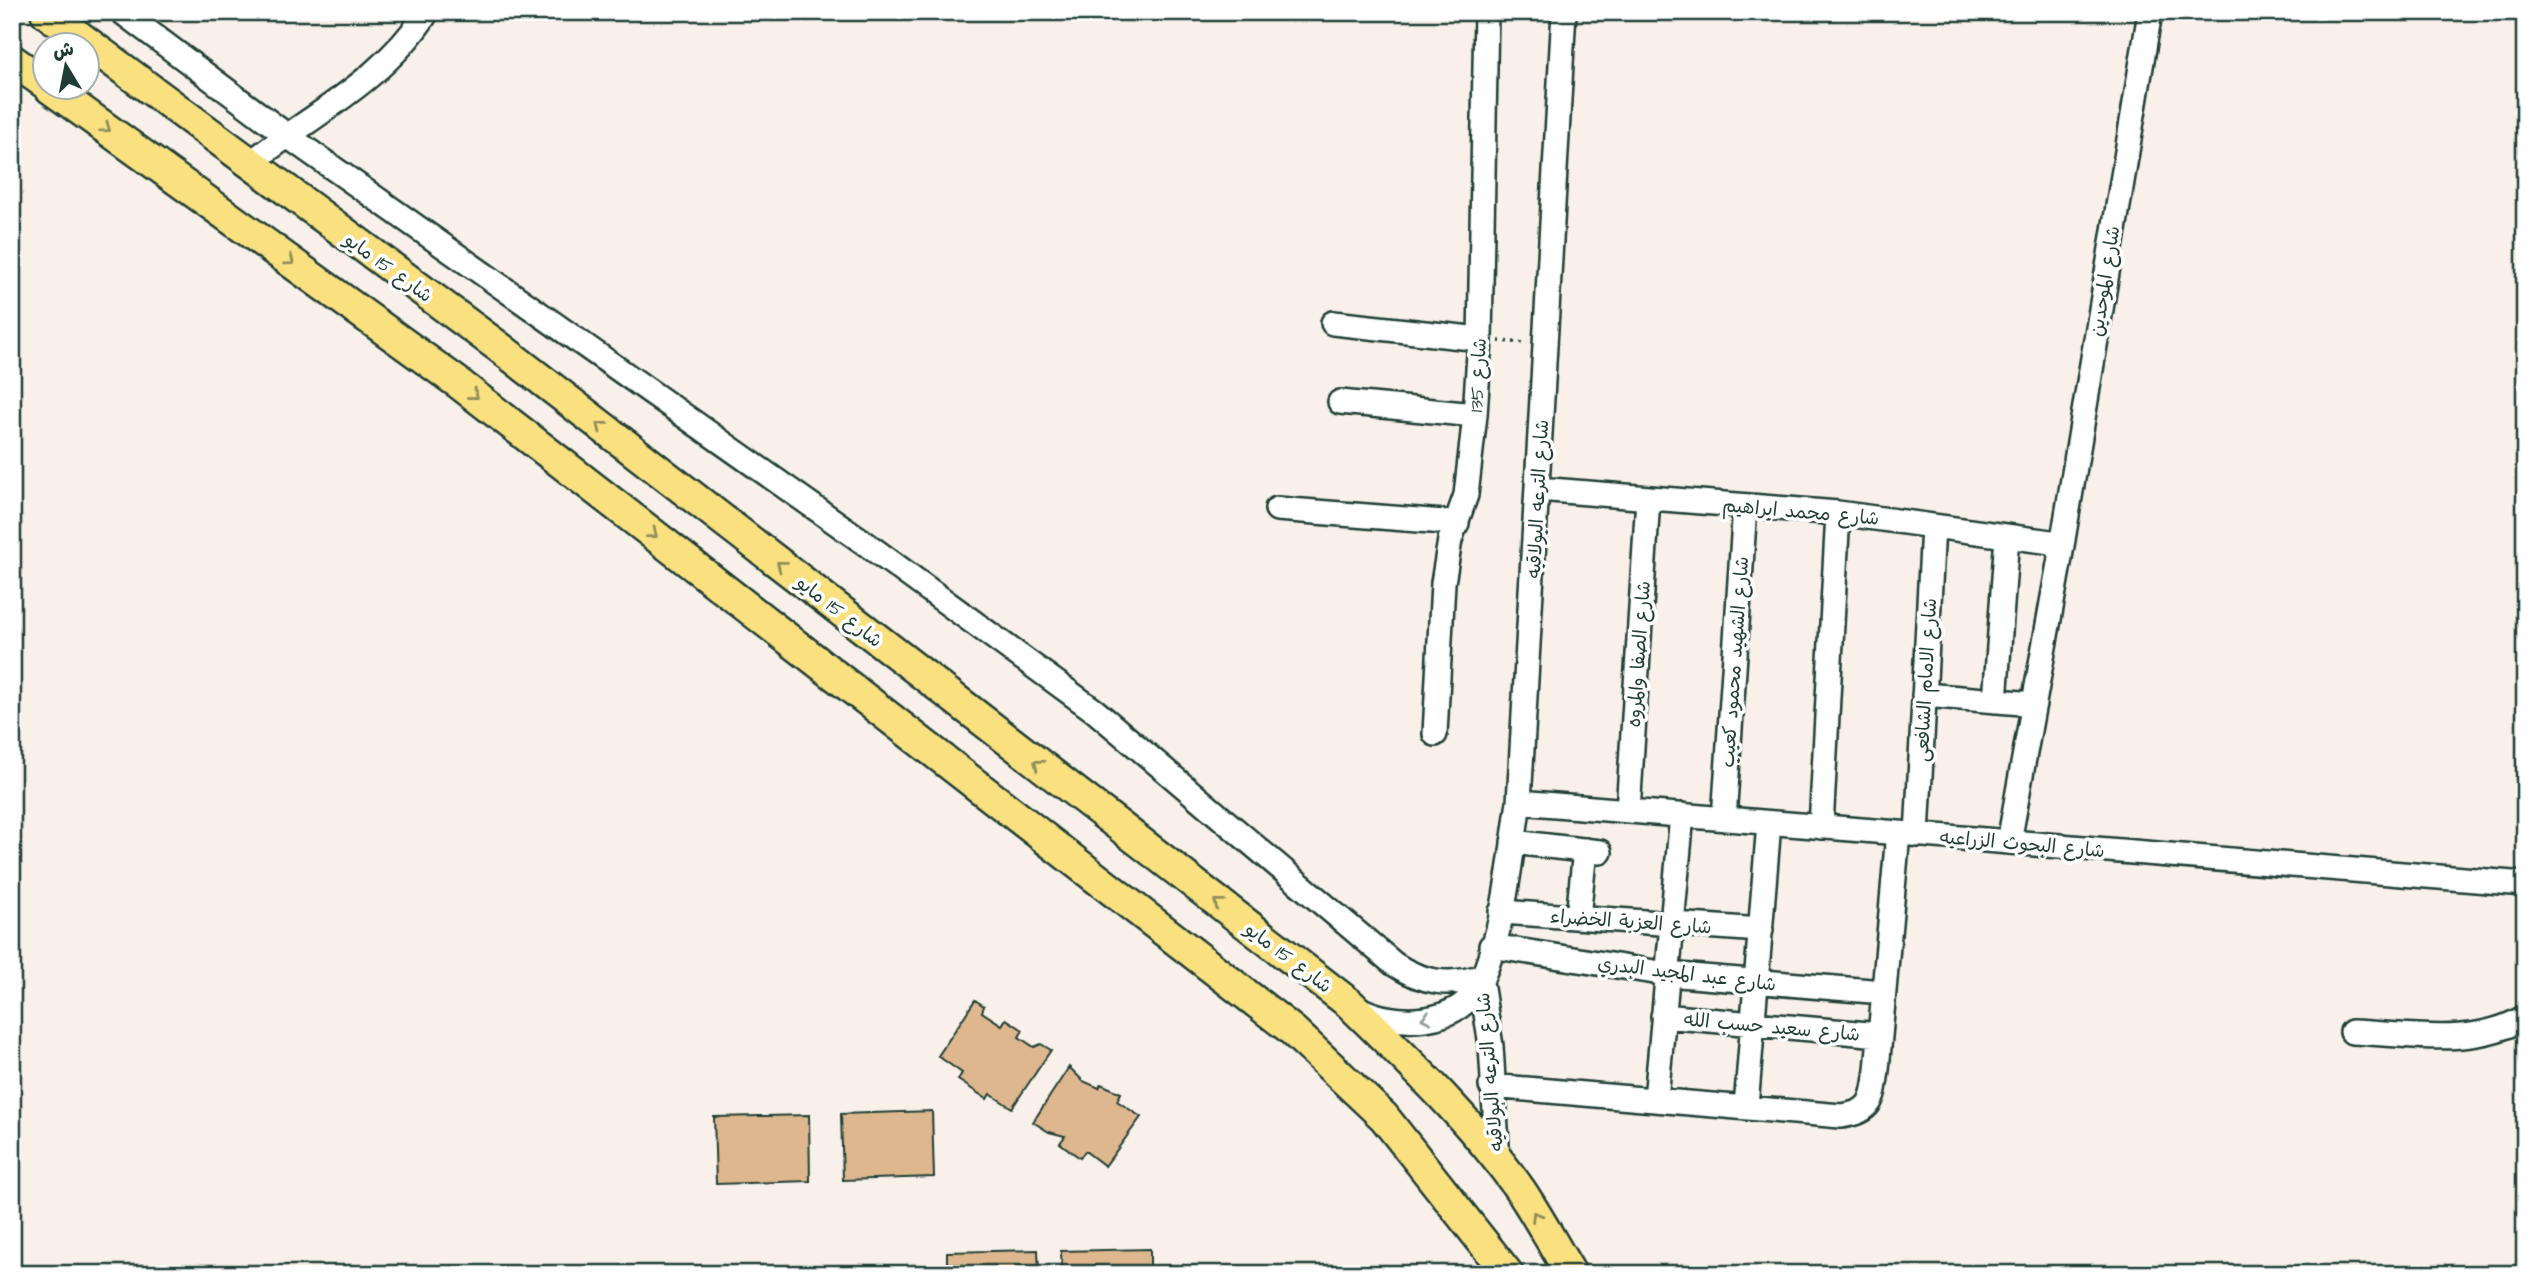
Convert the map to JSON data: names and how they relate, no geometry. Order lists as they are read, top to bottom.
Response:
{
  "streets": {
    "main road": ["شارع 15 مايو"],
    "street": [
      "شارع الموحدين",
      "شارع 135",
      "شارع الترعه البولاقيه",
      "شارع محمد ابراهيم",
      "شارع الصفا والمروه",
      "شارع الشهيد محمود كعيب",
      "شارع الامام الشافعى",
      "شارع البحوث الزراعيه",
      "شارع العزبة الخضراء",
      "شارع عبد المجيد البدري",
      "شارع سعيد حسب الله"
    ]
  },
  "crossings": [
    ["شارع 15 مايو", "شارع الترعه البولاقيه"],
    ["شارع الموحدين", "شارع محمد ابراهيم"],
    ["شارع الموحدين", "شارع البحوث الزراعيه"],
    ["شارع الترعه البولاقيه", "شارع محمد ابراهيم"],
    ["شارع الترعه البولاقيه", "شارع البحوث الزراعيه"],
    ["شارع الترعه البولاقيه", "شارع العزبة الخضراء"],
    ["شارع الترعه البولاقيه", "شارع عبد المجيد البدري"],
    ["شارع محمد ابراهيم", "شارع الصفا والمروه"],
    ["شارع محمد ابراهيم", "شارع الشهيد محمود كعيب"],
    ["شارع محمد ابراهيم", "شارع الامام الشافعى"],
    ["شارع الصفا والمروه", "شارع البحوث الزراعيه"],
    ["شارع الشهيد محمود كعيب", "شارع البحوث الزراعيه"],
    ["شارع الامام الشافعى", "شارع البحوث الزراعيه"],
    ["شارع الامام الشافعى", "شارع عبد المجيد البدري"],
    ["شارع الامام الشافعى", "شارع سعيد حسب الله"]
  ],
  "north": "top"
}
